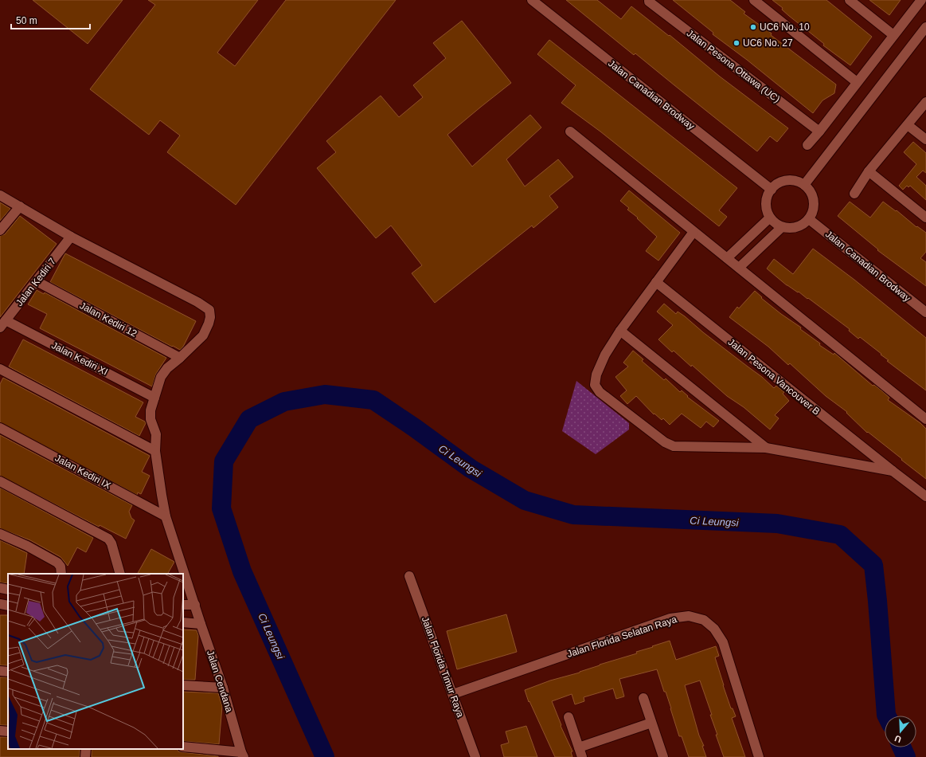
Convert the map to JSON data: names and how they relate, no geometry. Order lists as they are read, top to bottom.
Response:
{
  "streets": {
    "street": [
      "Jalan Pesona Ottawa (UC)",
      "Jalan Canadian Brodway",
      "Jalan Kediri 7",
      "Jalan Kediri 12",
      "Jalan Kediri XI",
      "Jalan Pesona Vancouver B",
      "Jalan Kediri IX",
      "Jalan Florida Selatan Raya",
      "Jalan Florida Timur Raya",
      "Jalan Cendana"
    ]
  },
  "crossings": [
    ["Jalan Kediri 7", "Jalan Kediri 12"],
    ["Jalan Kediri 7", "Jalan Kediri XI"],
    ["Jalan Kediri 7", "Jalan Cendana"],
    ["Jalan Kediri 12", "Jalan Cendana"],
    ["Jalan Kediri XI", "Jalan Cendana"],
    ["Jalan Kediri IX", "Jalan Cendana"],
    ["Jalan Florida Selatan Raya", "Jalan Florida Timur Raya"]
  ],
  "water": ["Ci Leungsi"],
  "places": ["UC6 No. 10", "UC6 No. 27"],
  "scale_bar": "50 m",
  "north": "bottom"
}
